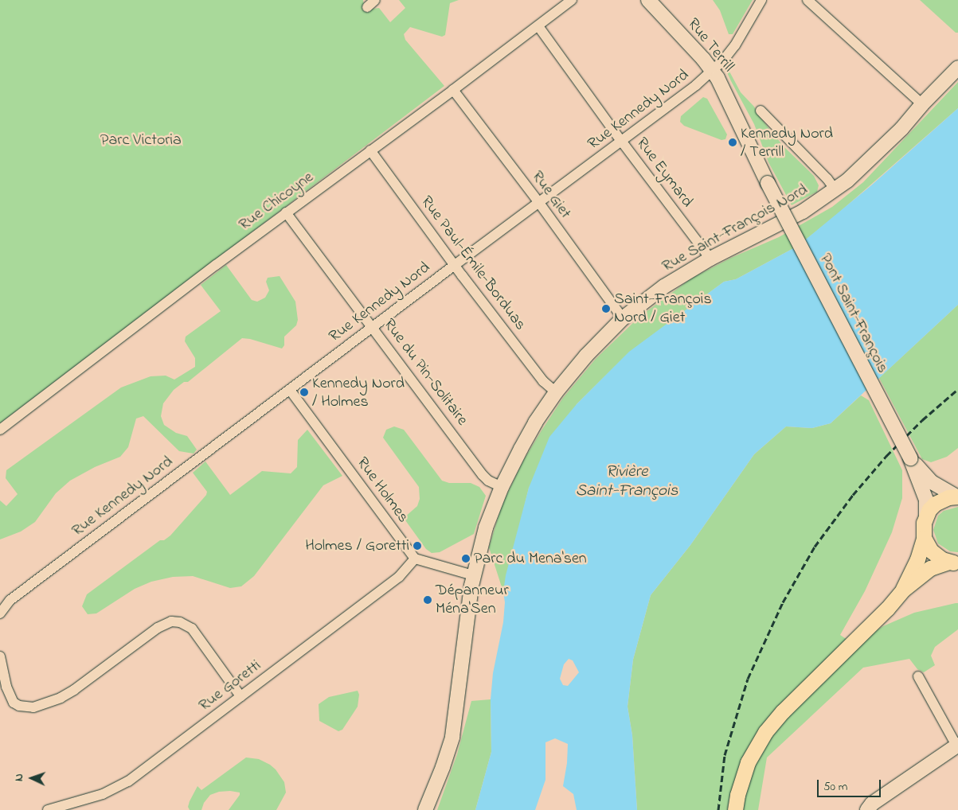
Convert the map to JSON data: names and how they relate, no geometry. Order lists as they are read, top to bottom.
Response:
{
  "streets": {
    "street": [
      "Rue Terrill",
      "Rue Kennedy Nord",
      "Rue Eymard",
      "Rue Giet",
      "Rue Chicoyne",
      "Rue Saint-François Nord",
      "Rue Paul-Émile-Borduas",
      "Pont Saint-François",
      "Rue du Pin-Solitaire",
      "Rue Holmes",
      "Rue Goretti"
    ]
  },
  "crossings": [
    ["Rue Terrill", "Rue Kennedy Nord"],
    ["Rue Terrill", "Pont Saint-François"],
    ["Rue Kennedy Nord", "Rue Eymard"],
    ["Rue Kennedy Nord", "Rue Giet"],
    ["Rue Kennedy Nord", "Rue Paul-Émile-Borduas"],
    ["Rue Kennedy Nord", "Rue du Pin-Solitaire"],
    ["Rue Kennedy Nord", "Rue Holmes"],
    ["Rue Eymard", "Rue Chicoyne"],
    ["Rue Eymard", "Rue Saint-François Nord"],
    ["Rue Giet", "Rue Chicoyne"],
    ["Rue Giet", "Rue Saint-François Nord"],
    ["Rue Chicoyne", "Rue Paul-Émile-Borduas"],
    ["Rue Chicoyne", "Rue du Pin-Solitaire"],
    ["Rue Saint-François Nord", "Rue Paul-Émile-Borduas"],
    ["Rue Saint-François Nord", "Rue du Pin-Solitaire"],
    ["Rue Holmes", "Rue Goretti"]
  ],
  "water": ["Rivière Saint-François"],
  "parks": ["Parc Victoria"],
  "places": [
    "Kennedy Nord / Terrill",
    "Saint-François Nord / Giet",
    "Kennedy Nord / Holmes",
    "Holmes / Goretti",
    "Parc du Mena'sen",
    "Dépanneur Ména'Sen"
  ],
  "scale_bar": "50 m",
  "north": "left"
}
